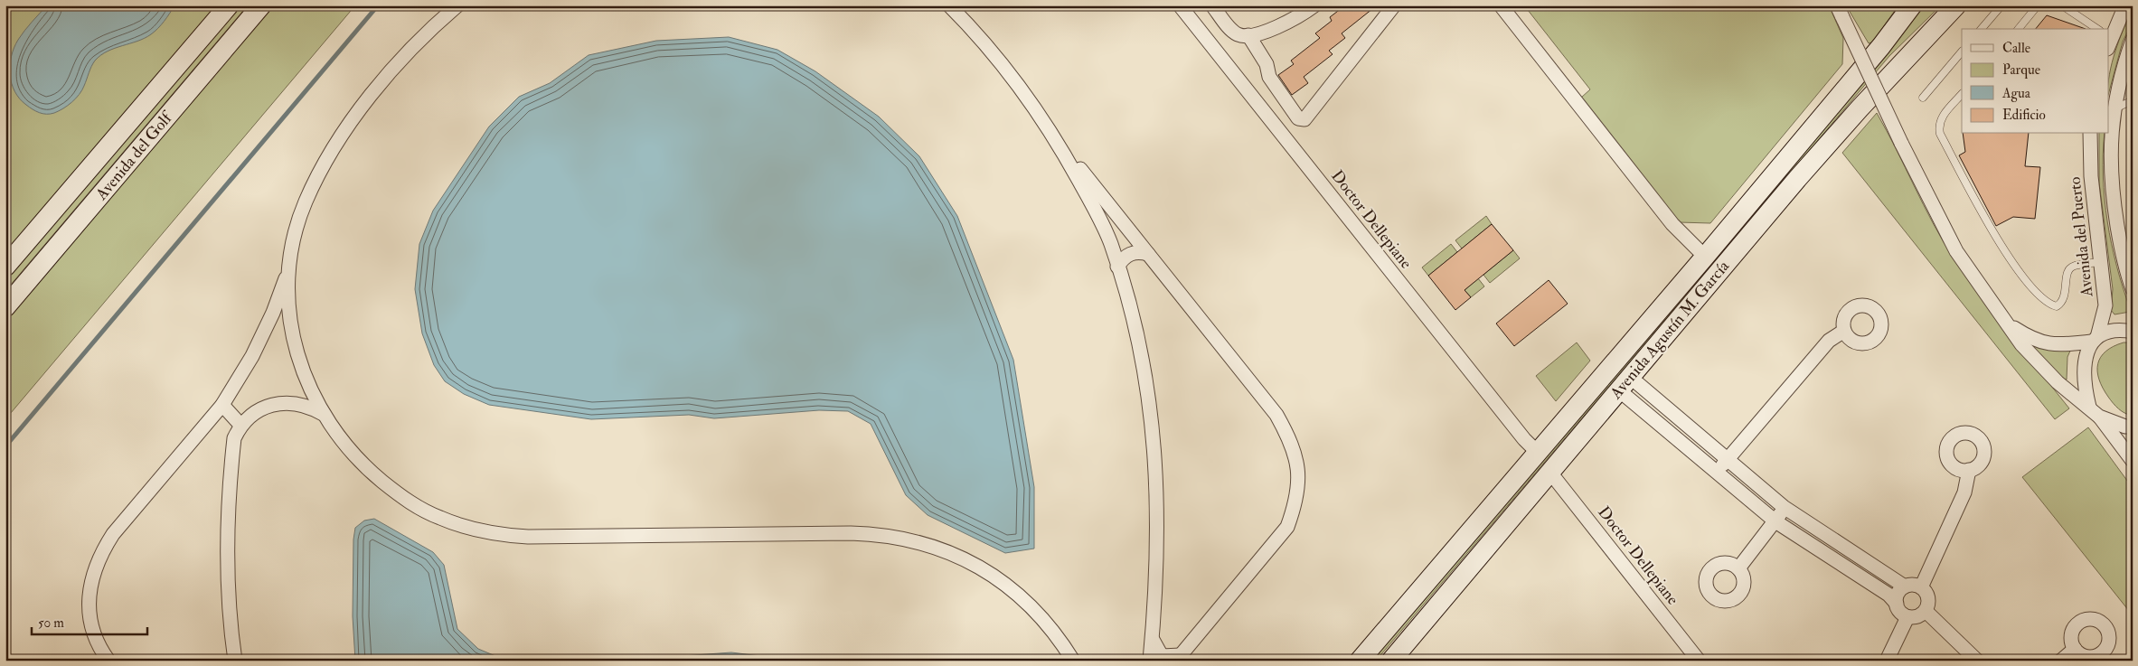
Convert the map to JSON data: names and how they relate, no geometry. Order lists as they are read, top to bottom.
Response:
{
  "streets": {
    "main road": ["Avenida del Golf", "Avenida Agustín M. García"],
    "street": ["Doctor Dellepiane", "Avenida del Puerto"]
  },
  "crossings": [
    ["Doctor Dellepiane", "Avenida Agustín M. García"]
  ],
  "legend": [
    "Calle",
    "Parque",
    "Agua",
    "Edificio"
  ],
  "scale_bar": "50 m"
}
